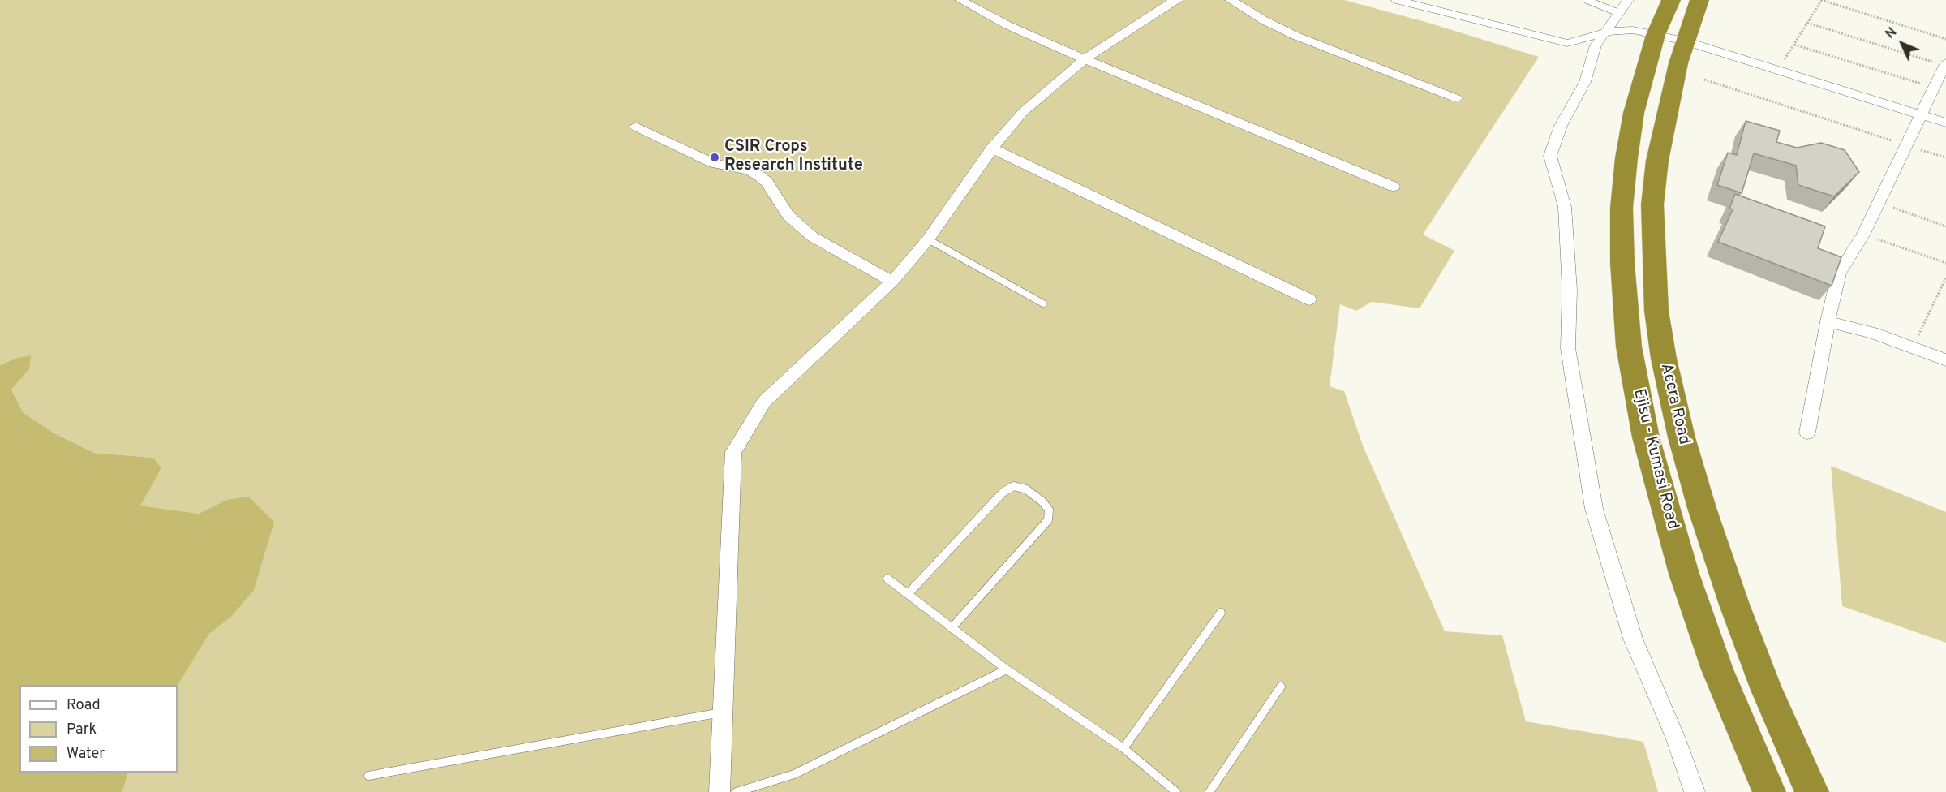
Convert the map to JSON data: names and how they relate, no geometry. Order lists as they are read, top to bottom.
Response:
{
  "streets": {
    "highway": ["Accra Road", "Ejisu - Kumasi Road"]
  },
  "places": ["CSIR Crops Research Institute"],
  "legend": ["Road", "Park", "Water"],
  "north": "top left"
}
